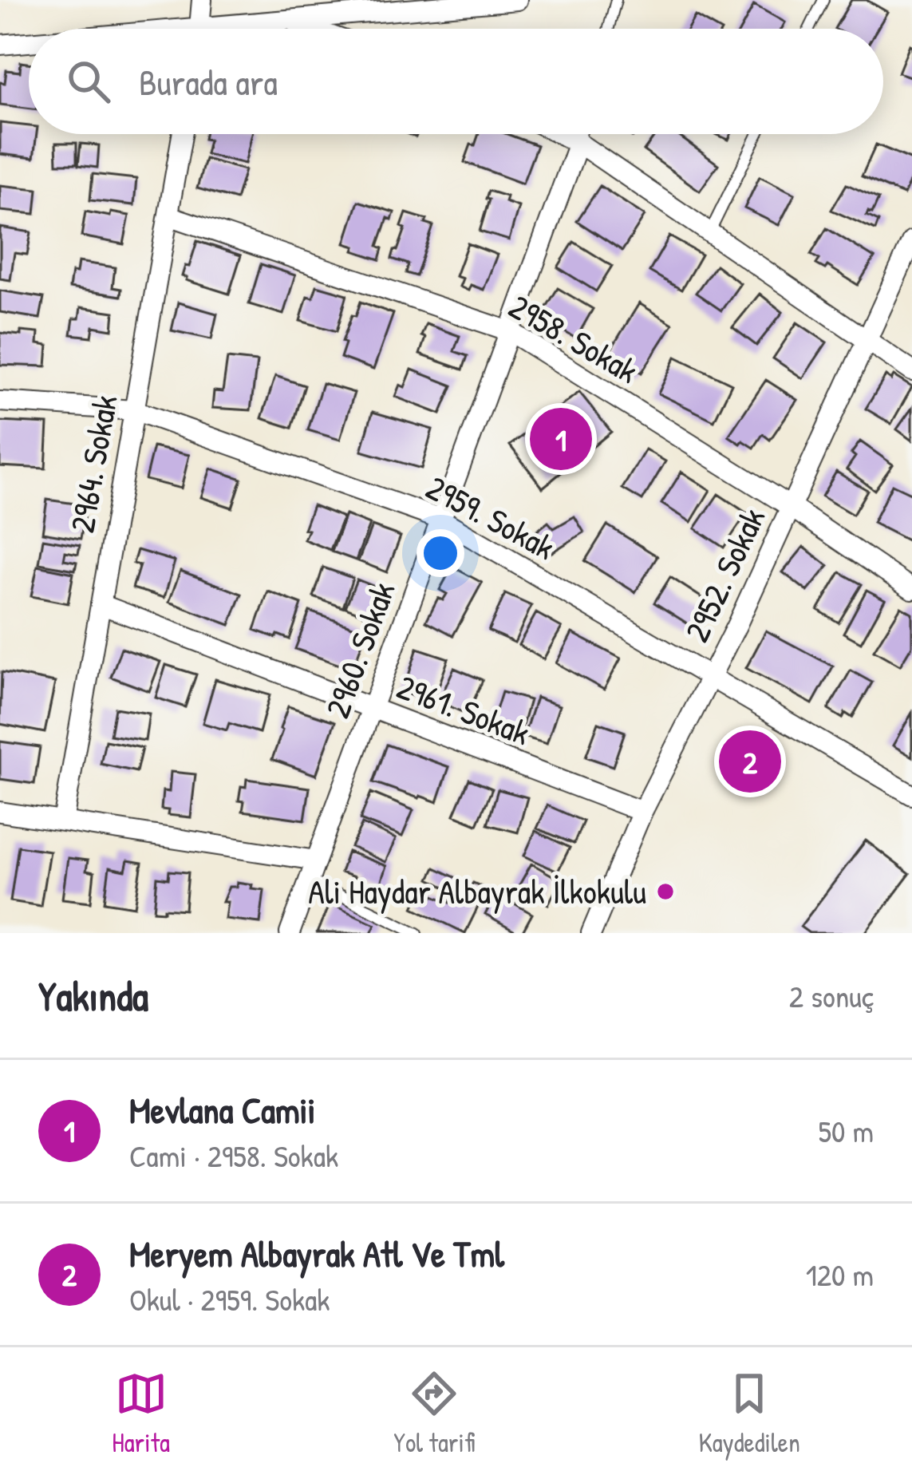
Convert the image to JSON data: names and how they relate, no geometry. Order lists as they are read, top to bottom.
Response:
{
  "streets": {
    "street": [
      "2958. Sokak",
      "2964. Sokak",
      "2959. Sokak",
      "2952. Sokak",
      "2960. Sokak",
      "2961. Sokak"
    ]
  },
  "crossings": [
    ["2958. Sokak", "2964. Sokak"],
    ["2958. Sokak", "2952. Sokak"],
    ["2958. Sokak", "2960. Sokak"],
    ["2964. Sokak", "2959. Sokak"],
    ["2964. Sokak", "2961. Sokak"],
    ["2959. Sokak", "2952. Sokak"],
    ["2959. Sokak", "2960. Sokak"],
    ["2952. Sokak", "2961. Sokak"],
    ["2960. Sokak", "2961. Sokak"]
  ],
  "places": ["Ali Haydar Albayrak İlkokulu"],
  "page": {
    "search": "Burada ara",
    "pins": ["1", "2"],
    "heading": ["Yakında", "2 sonuç"],
    "list": [
      {
        "mark": "1",
        "name": "Mevlana Camii",
        "note": "Cami · 2958. Sokak",
        "value": "50 m"
      },
      {
        "mark": "2",
        "name": "Meryem Albayrak Atl Ve Tml",
        "note": "Okul · 2959. Sokak",
        "value": "120 m"
      }
    ],
    "nav": ["Harita", "Yol tarifi", "Kaydedilen"]
  }
}
